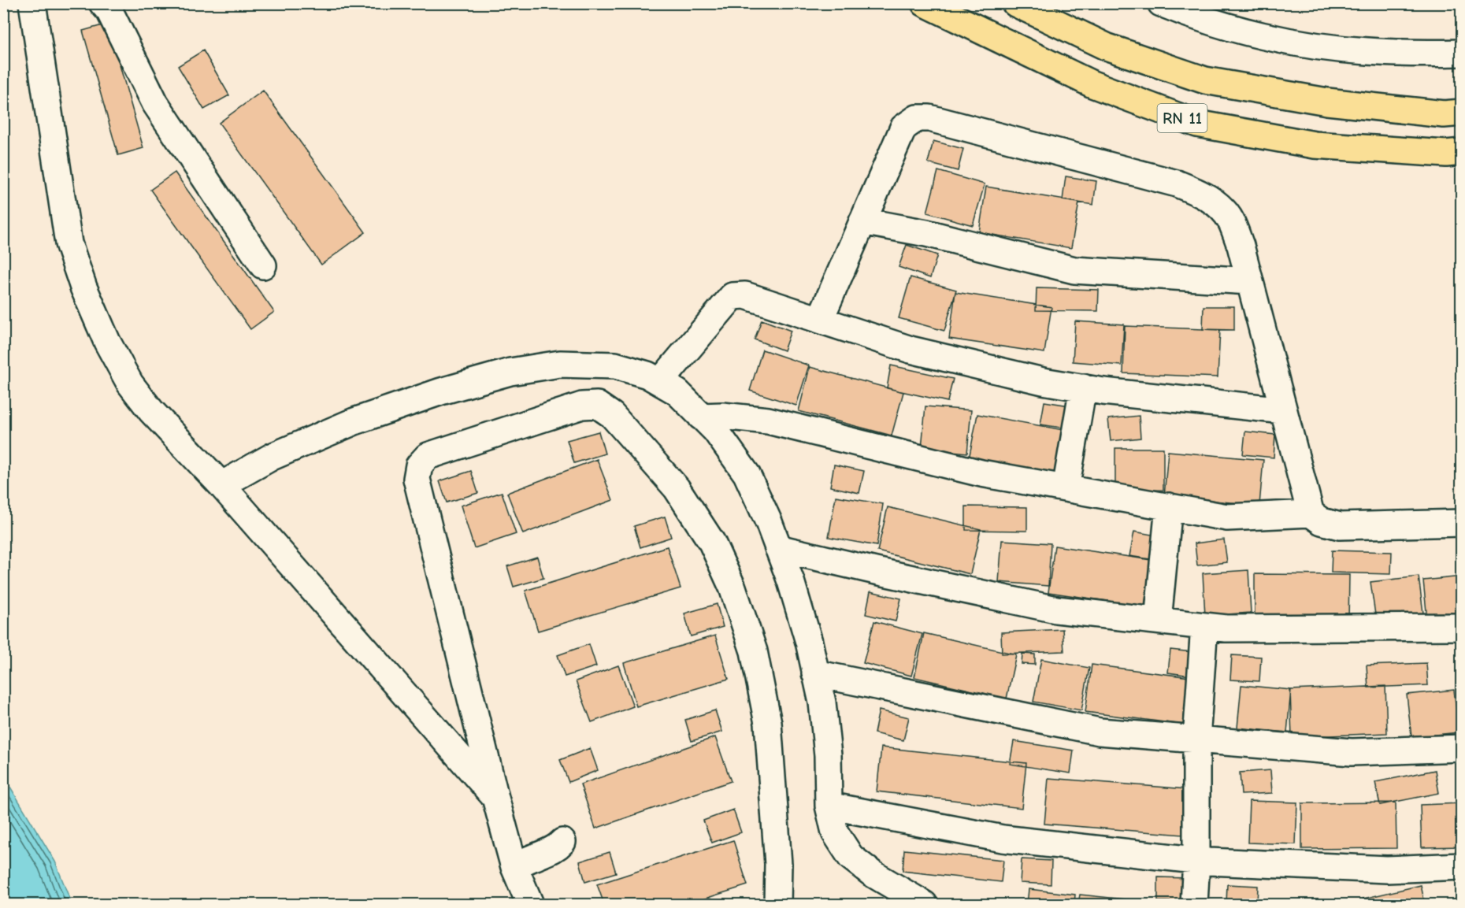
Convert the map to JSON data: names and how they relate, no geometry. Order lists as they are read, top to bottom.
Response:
{
  "streets": {
    "highway": ["RN 11"]
  }
}
